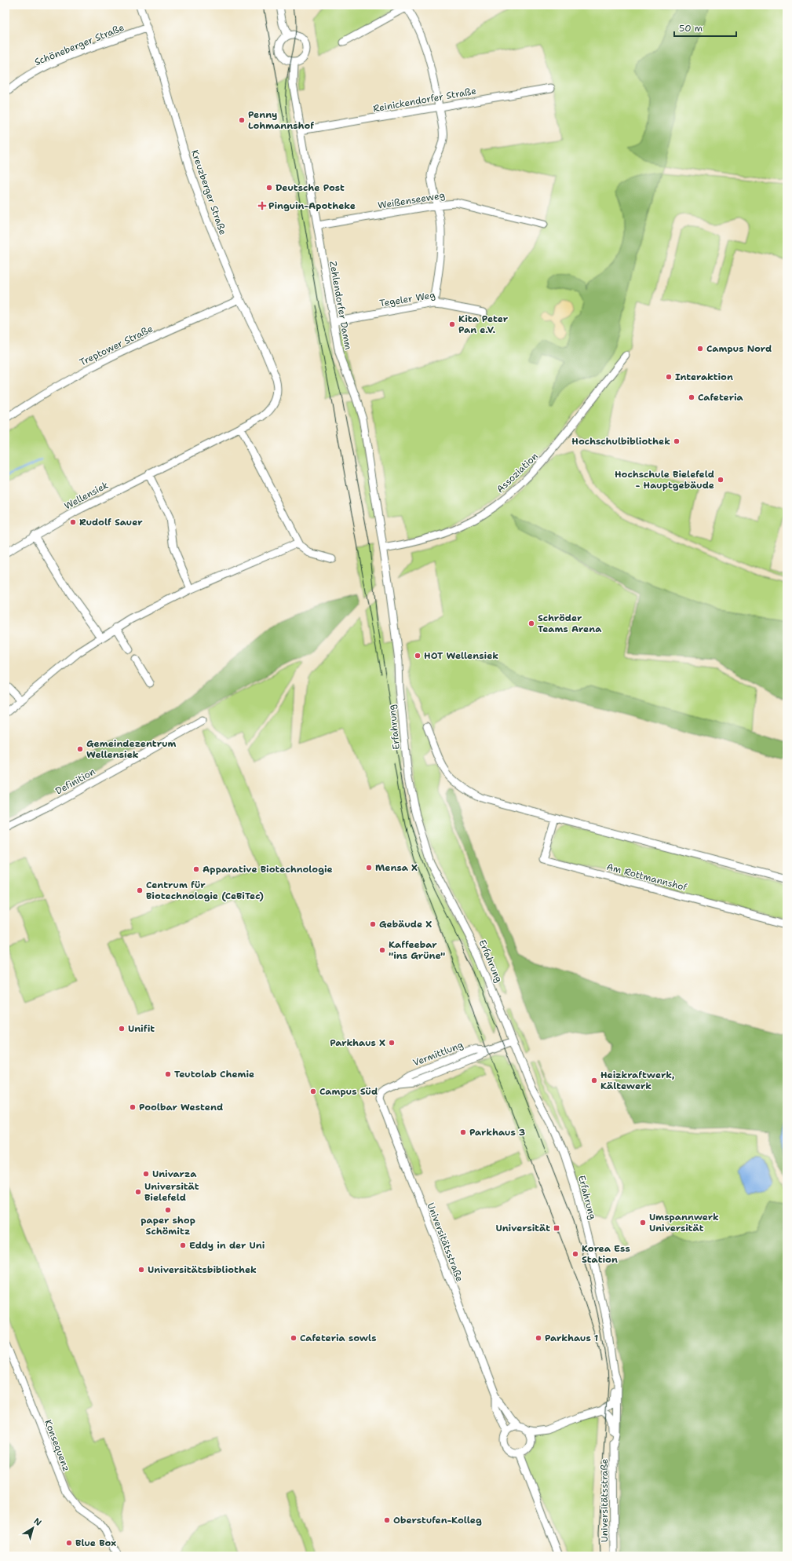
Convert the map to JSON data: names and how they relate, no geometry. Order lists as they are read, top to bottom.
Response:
{
  "streets": {
    "street": [
      "Schöneberger Straße",
      "Reinickendorfer Straße",
      "Kreuzberger Straße",
      "Weißenseeweg",
      "Tegeler Weg",
      "Zehlendorfer Damm",
      "Treptower Straße",
      "Assoziation",
      "Wellensiek",
      "Erfahrung",
      "Definition",
      "Am Rottmannshof",
      "Vermittlung",
      "Universitätsstraße",
      "Konsequenz"
    ]
  },
  "crossings": [
    ["Schöneberger Straße", "Kreuzberger Straße"],
    ["Reinickendorfer Straße", "Zehlendorfer Damm"],
    ["Kreuzberger Straße", "Treptower Straße"],
    ["Kreuzberger Straße", "Wellensiek"],
    ["Weißenseeweg", "Zehlendorfer Damm"],
    ["Tegeler Weg", "Zehlendorfer Damm"],
    ["Zehlendorfer Damm", "Assoziation"],
    ["Zehlendorfer Damm", "Erfahrung"],
    ["Assoziation", "Erfahrung"],
    ["Erfahrung", "Vermittlung"],
    ["Erfahrung", "Universitätsstraße"],
    ["Vermittlung", "Universitätsstraße"]
  ],
  "places": {
    "other": [
      "Penny Lohmannshof",
      "Deutsche Post",
      "Kita Peter Pan e.V.",
      "Campus Nord",
      "Interaktion",
      "Cafeteria",
      "Hochschulbibliothek",
      "Hochschule Bielefeld - Hauptgebäude",
      "Rudolf Sauer",
      "Schröder Teams Arena",
      "HOT Wellensiek",
      "Gemeindezentrum Wellensiek",
      "Mensa X",
      "Apparative Biotechnologie",
      "Centrum für Biotechnologie (CeBiTec)",
      "Gebäude X",
      "Kaffeebar \"ins Grüne\"",
      "Unifit",
      "Parkhaus X",
      "Teutolab Chemie",
      "Heizkraftwerk, Kältewerk",
      "Campus Süd",
      "Poolbar Westend",
      "Parkhaus 3",
      "Univarza",
      "Universität Bielefeld",
      "paper shop Schömitz",
      "Umspannwerk Universität",
      "Eddy in der Uni",
      "Korea Ess Station",
      "Universitätsbibliothek",
      "Cafeteria sowls",
      "Parkhaus 1",
      "Oberstufen-Kolleg",
      "Blue Box"
    ],
    "health": ["Pinguin-Apotheke"],
    "transit": ["Universität"]
  },
  "scale_bar": "50 m",
  "north": "top right"
}
